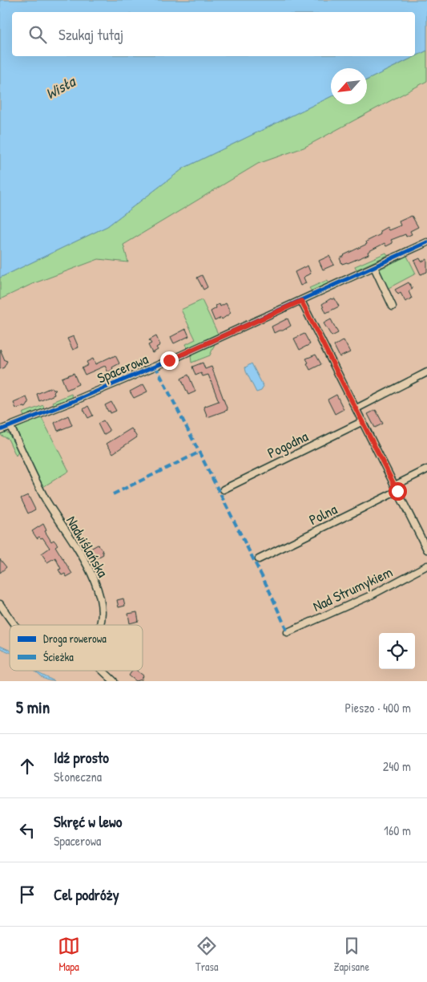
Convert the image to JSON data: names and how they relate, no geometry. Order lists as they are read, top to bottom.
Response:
{
  "streets": {
    "street": [
      "Spacerowa",
      "Pogodna",
      "Polna",
      "Nadwiślańska",
      "Nad Strumykiem"
    ]
  },
  "crossings": [
    ["Spacerowa", "Nadwiślańska"]
  ],
  "water": ["Wisła"],
  "legend": ["Droga rowerowa", "Ścieżka"],
  "north": "bottom left",
  "page": {
    "search": "Szukaj tutaj",
    "heading": ["5 min", "Pieszo · 400 m"],
    "list": [
      ["Idź prosto", "Słoneczna", "240 m"],
      ["Skręć w lewo", "Spacerowa", "160 m"],
      "Cel podróży"
    ],
    "nav": ["Mapa", "Trasa", "Zapisane"]
  }
}
